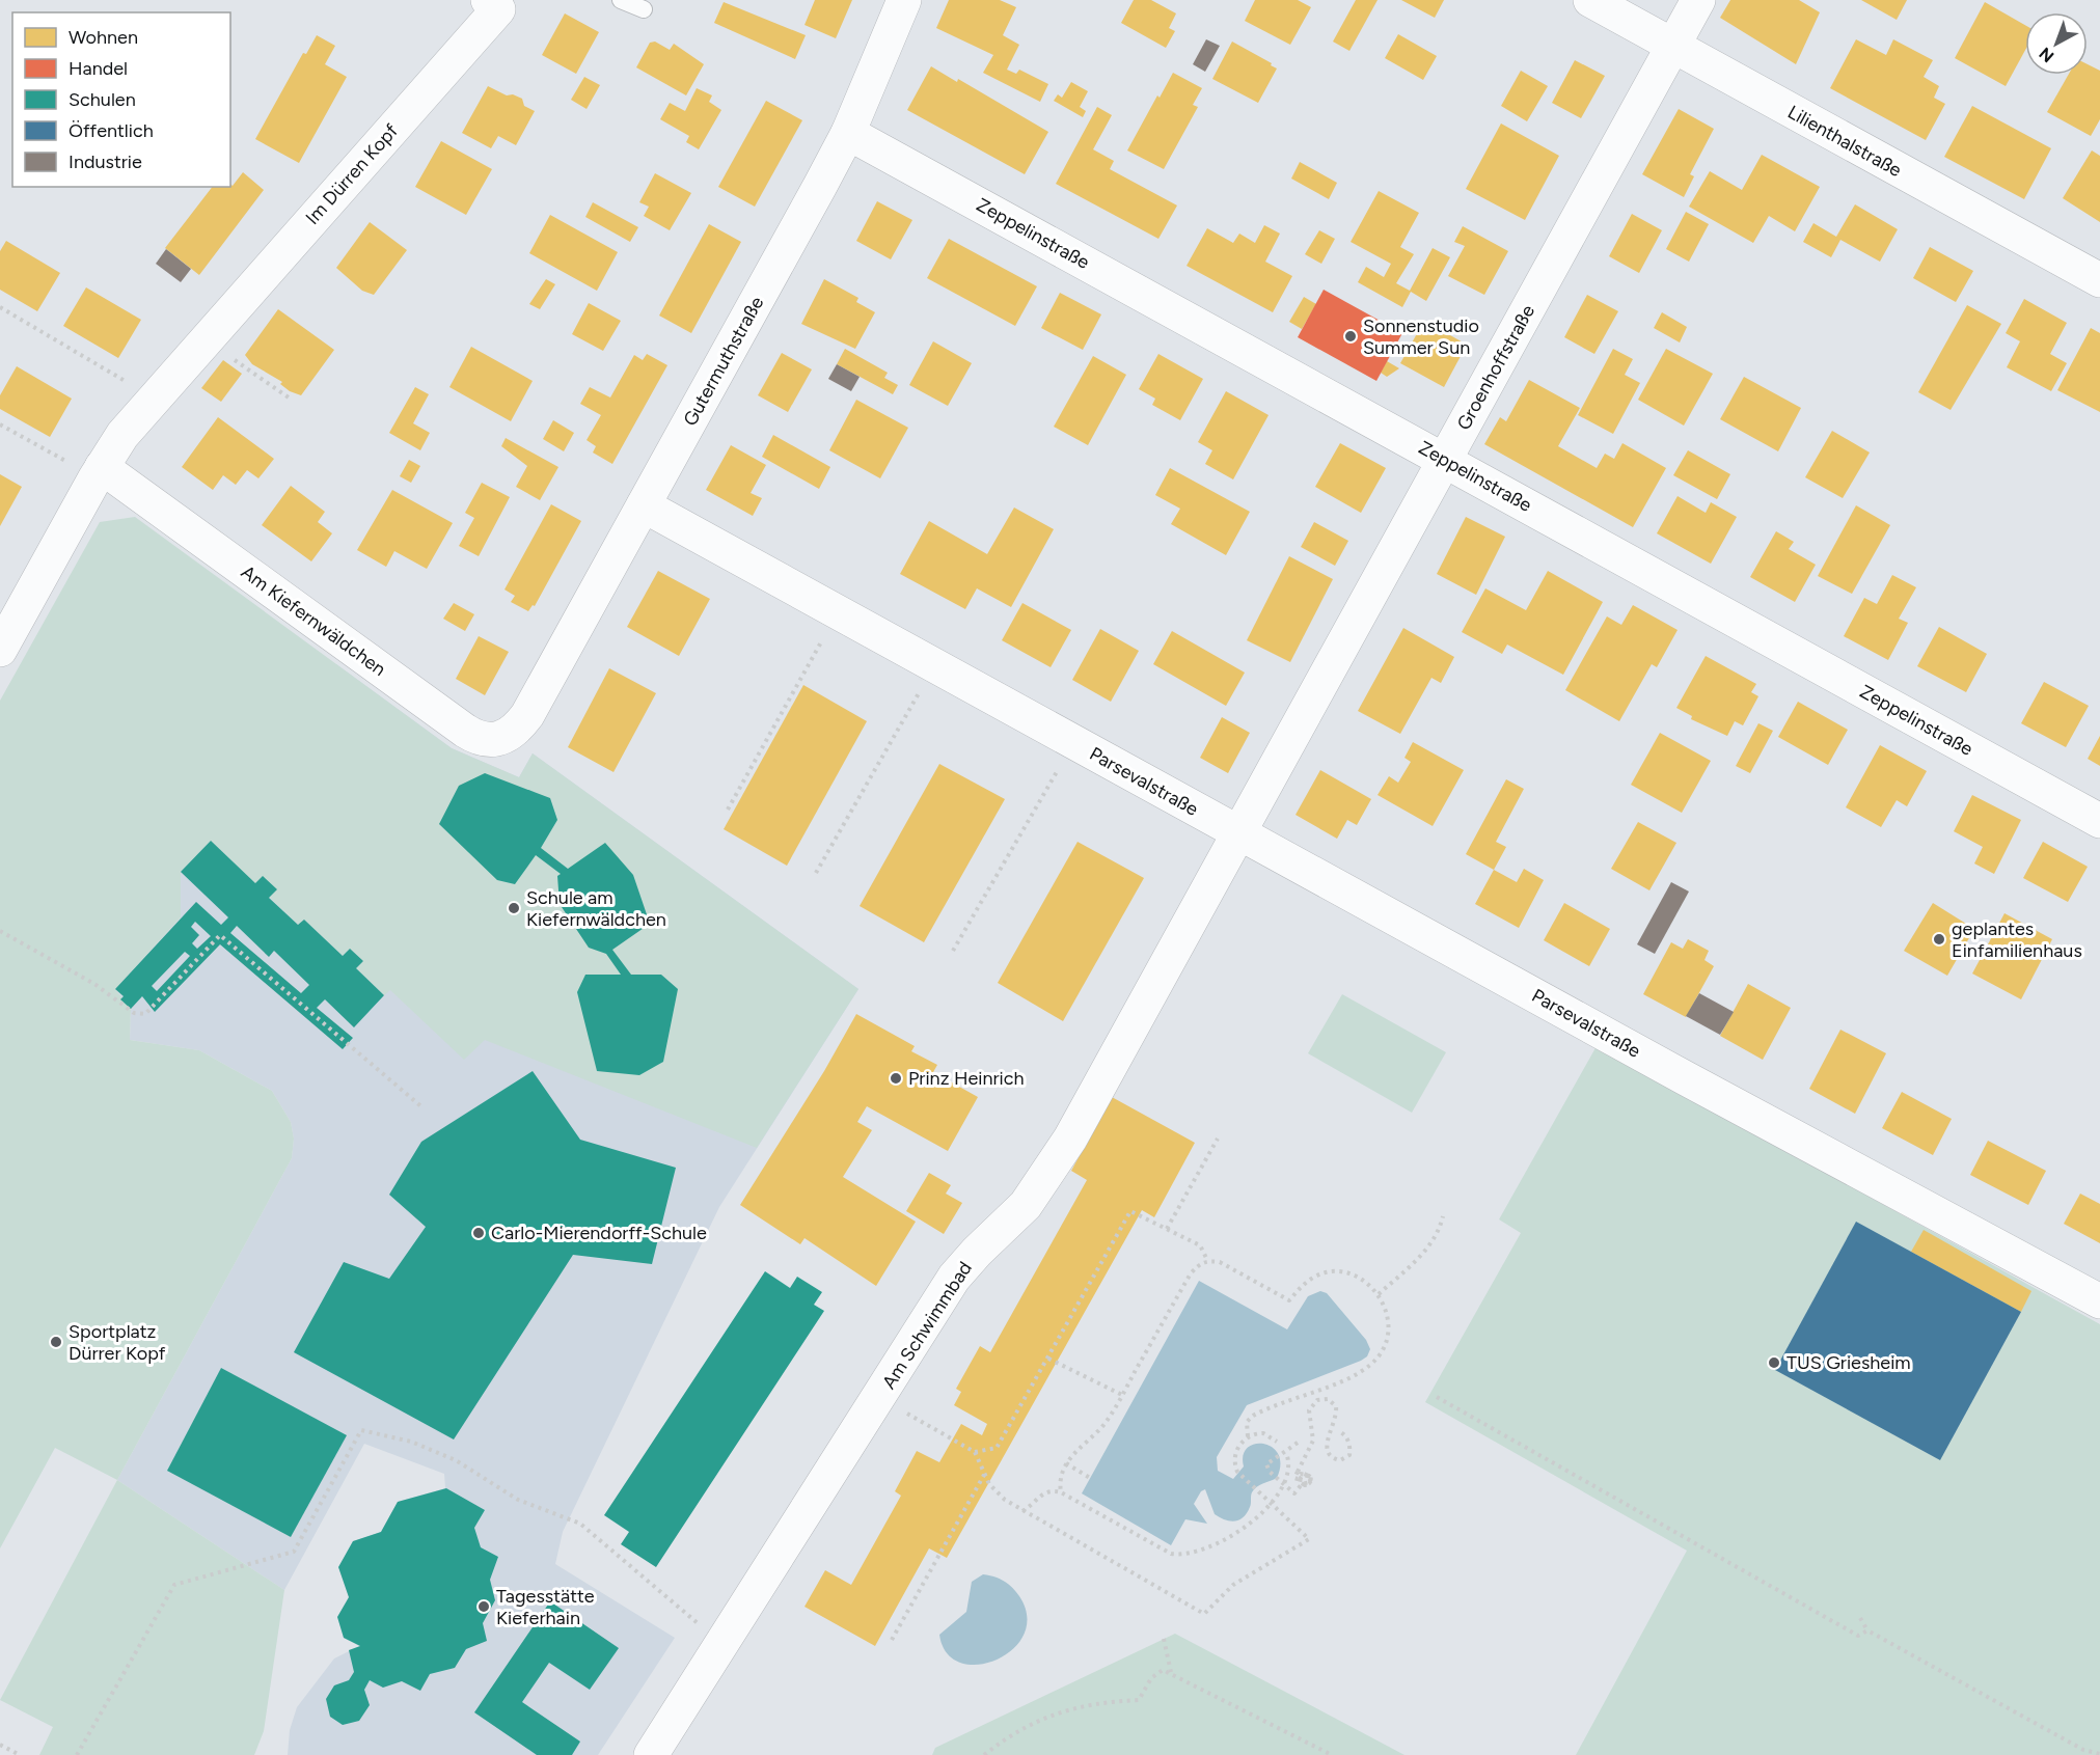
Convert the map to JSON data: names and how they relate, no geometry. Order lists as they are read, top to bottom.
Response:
{
  "streets": {
    "street": [
      "Lilienthalstraße",
      "Im Dürren Kopf",
      "Zeppelinstraße",
      "Gutermuthstraße",
      "Groenhoffstraße",
      "Am Kiefernwäldchen",
      "Parsevalstraße",
      "Am Schwimmbad"
    ]
  },
  "crossings": [
    ["Lilienthalstraße", "Groenhoffstraße"],
    ["Im Dürren Kopf", "Am Kiefernwäldchen"],
    ["Zeppelinstraße", "Gutermuthstraße"],
    ["Zeppelinstraße", "Groenhoffstraße"],
    ["Gutermuthstraße", "Am Kiefernwäldchen"],
    ["Gutermuthstraße", "Parsevalstraße"],
    ["Groenhoffstraße", "Parsevalstraße"],
    ["Groenhoffstraße", "Am Schwimmbad"],
    ["Parsevalstraße", "Am Schwimmbad"]
  ],
  "places": [
    "Sonnenstudio Summer Sun",
    "Schule am Kiefernwäldchen",
    "geplantes Einfamilienhaus",
    "Prinz Heinrich",
    "Carlo-Mierendorff-Schule",
    "Sportplatz Dürrer Kopf",
    "TUS Griesheim",
    "Tagesstätte Kieferhain"
  ],
  "legend": [
    "Wohnen",
    "Handel",
    "Schulen",
    "Öffentlich",
    "Industrie"
  ],
  "north": "bottom left"
}
